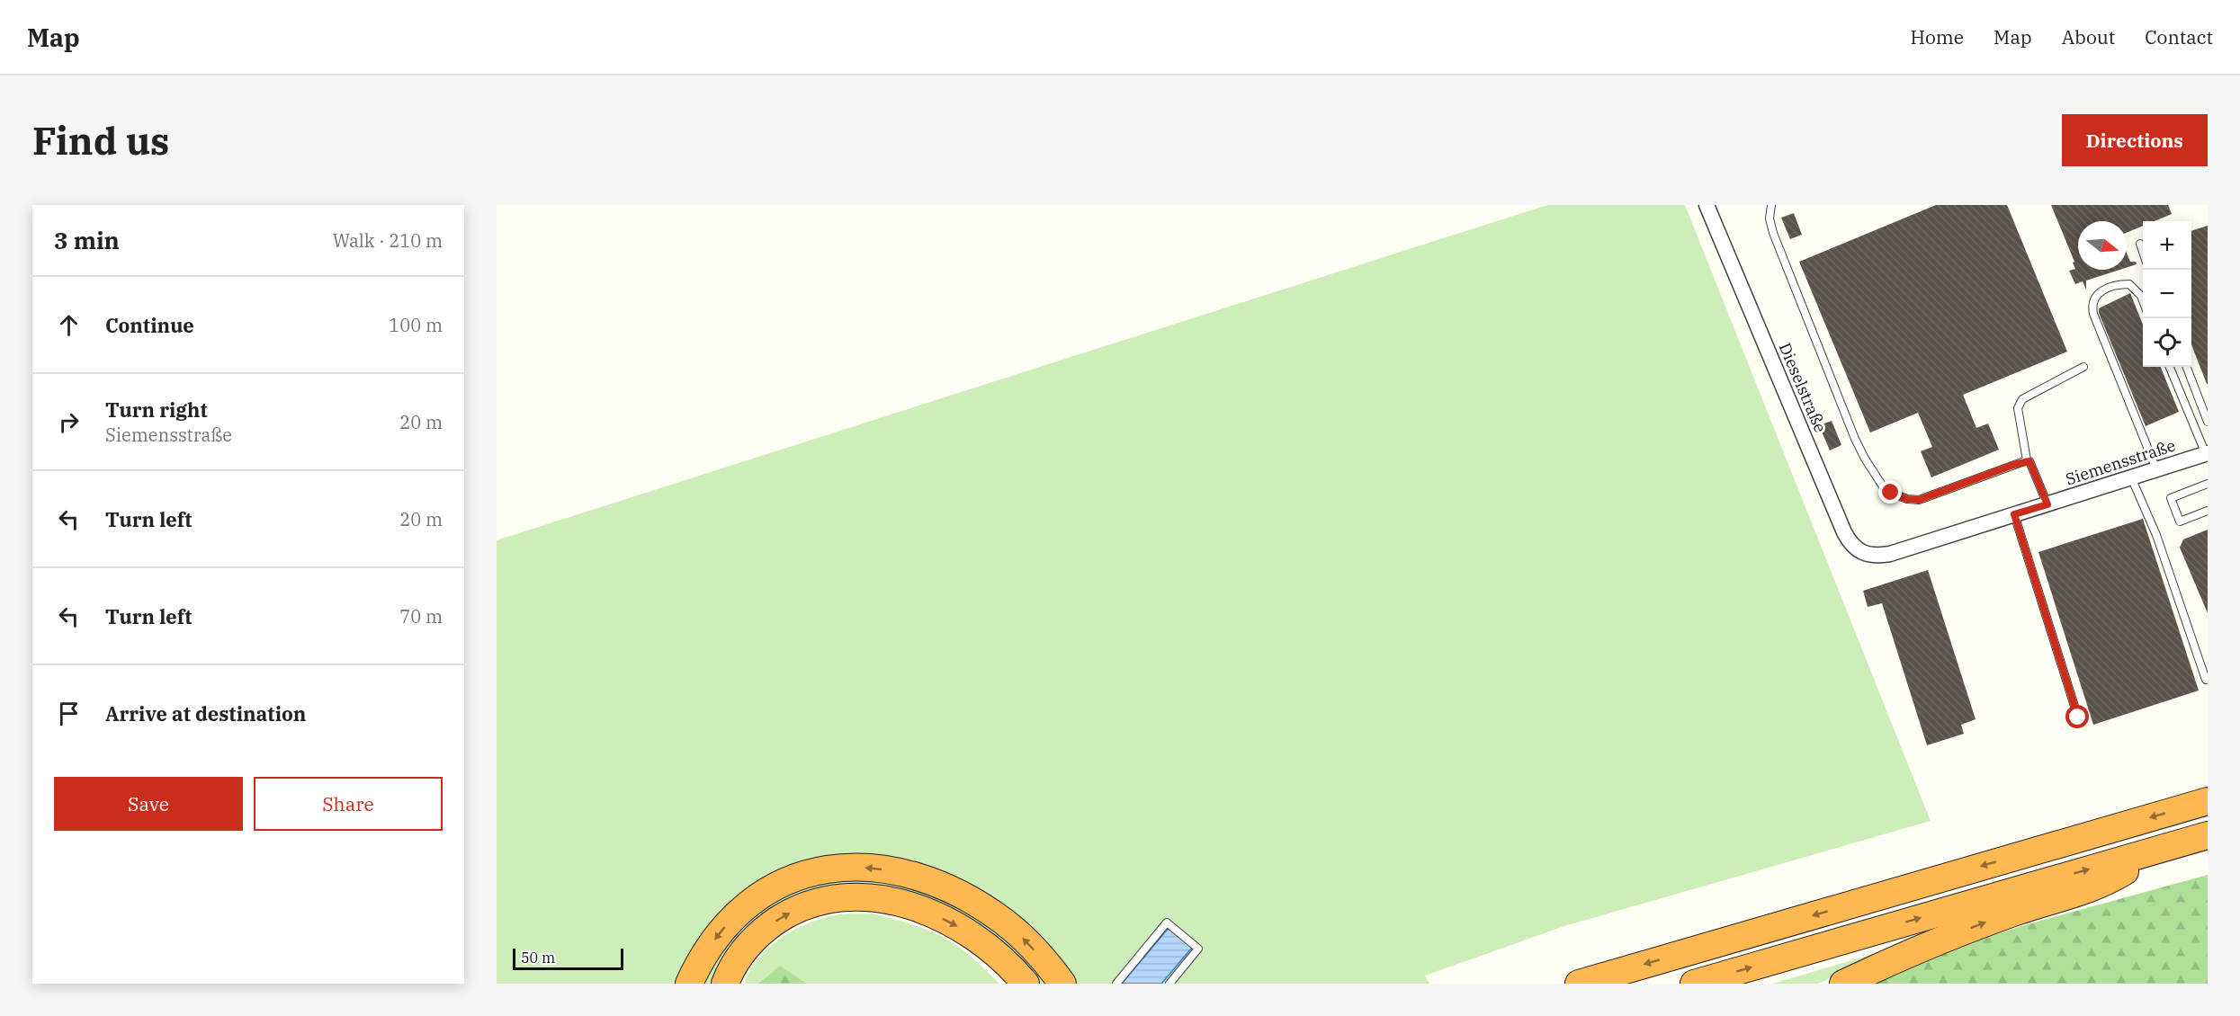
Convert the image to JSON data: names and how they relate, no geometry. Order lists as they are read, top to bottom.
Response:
{
  "streets": {
    "street": ["Dieselstraße", "Siemensstraße"]
  },
  "crossings": [
    ["Dieselstraße", "Siemensstraße"]
  ],
  "scale_bar": "50 m",
  "north": "right",
  "page": {
    "header": "Map",
    "nav": [
      "Home",
      "Map",
      "About",
      "Contact"
    ],
    "buttons": [
      "Directions",
      ["Save", "Share"]
    ],
    "title": "Find us",
    "heading": ["3 min", "Walk · 210 m"],
    "map_buttons": ["+", "−"],
    "list": [
      ["Continue", "100 m"],
      ["Turn right", "Siemensstraße", "20 m"],
      ["Turn left", "20 m"],
      ["Turn left", "70 m"],
      "Arrive at destination"
    ],
    "scale": "50 m"
  }
}
